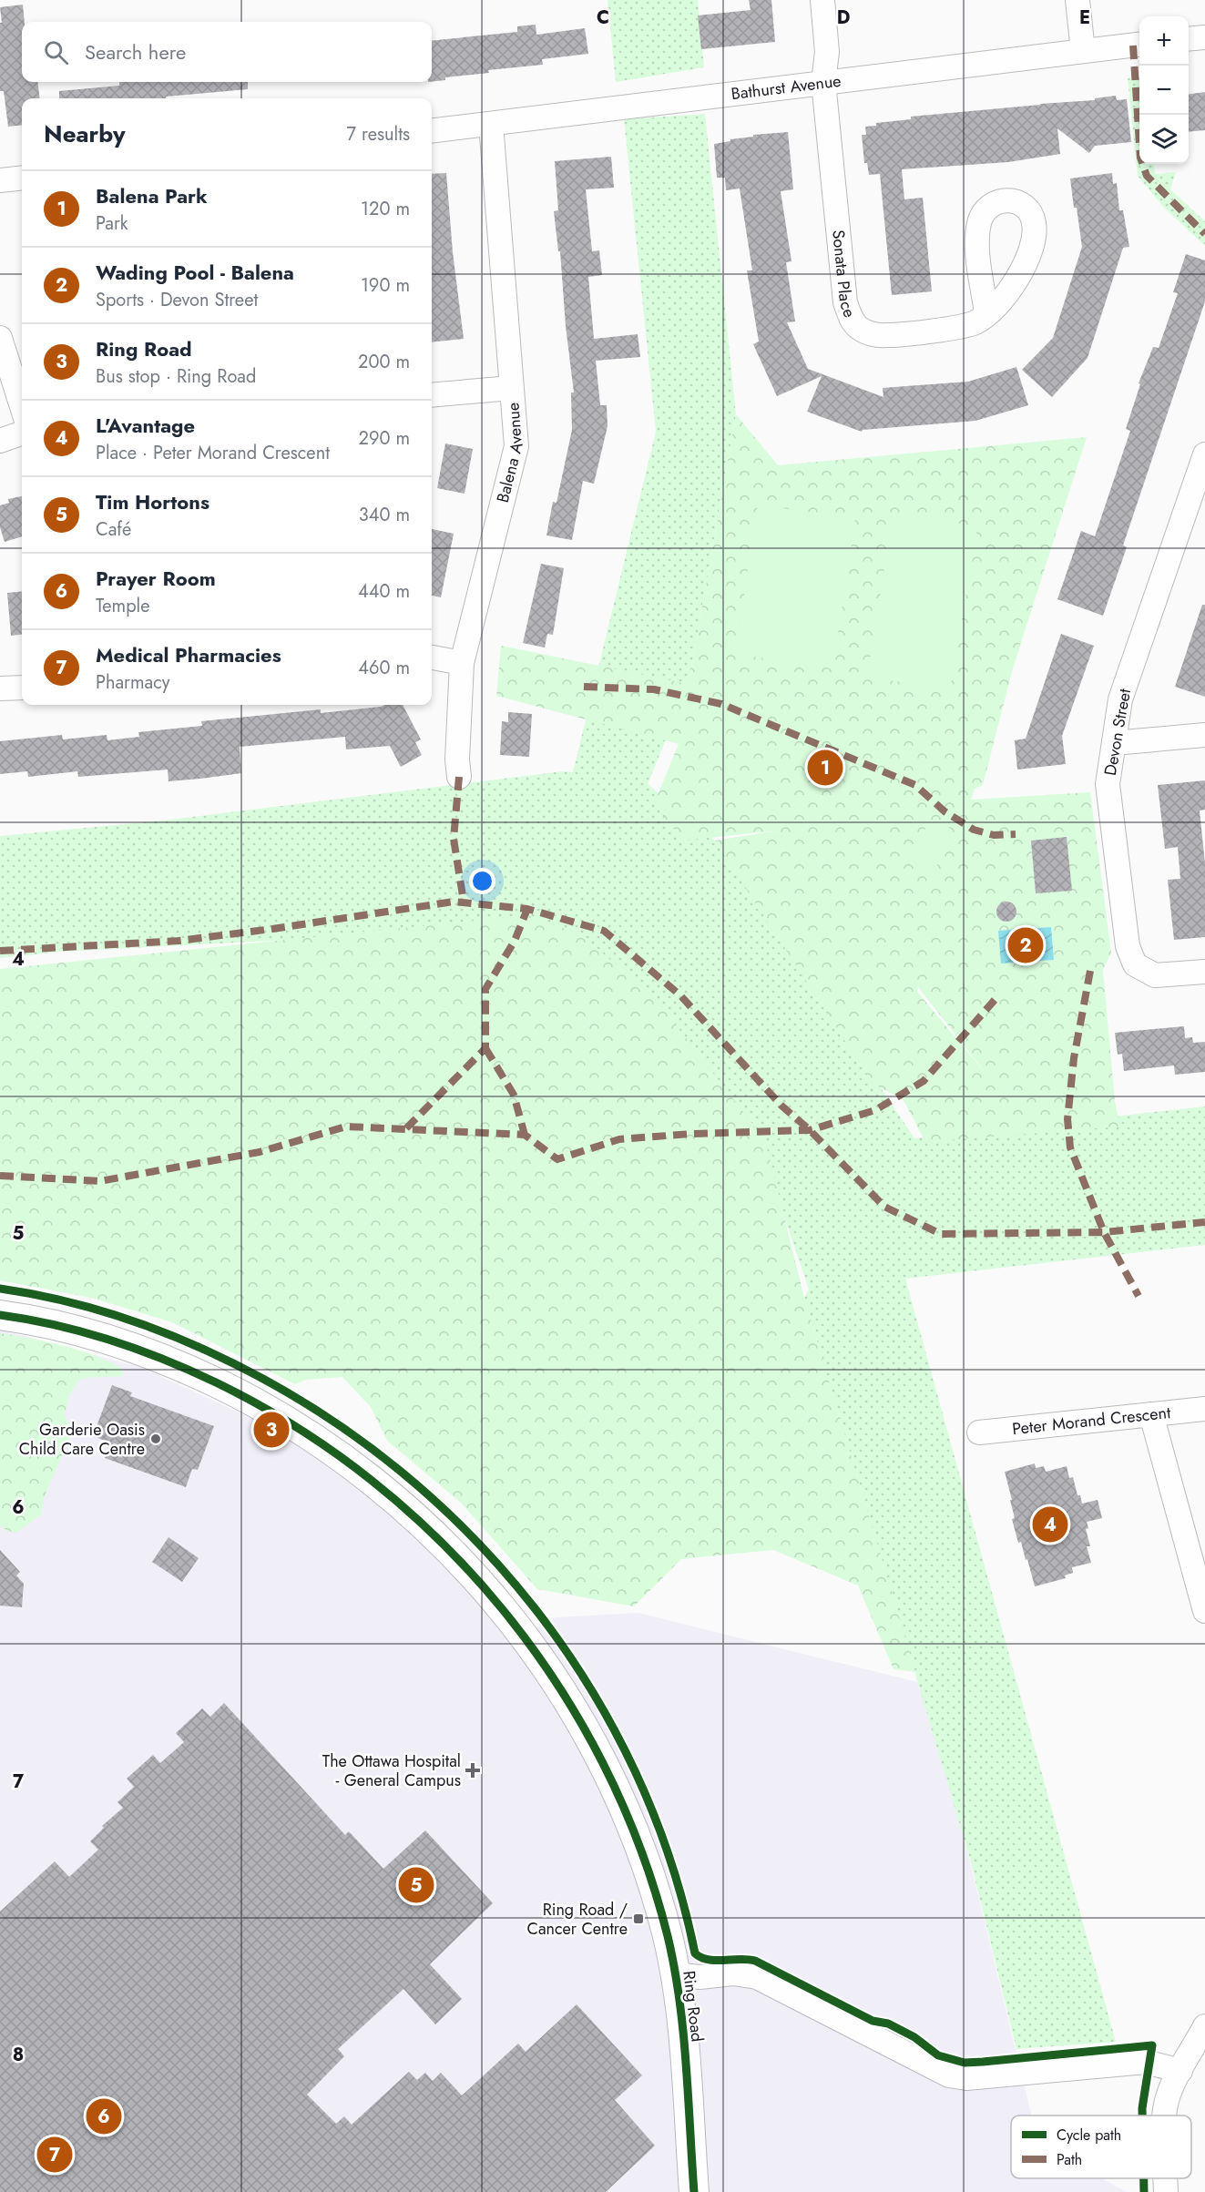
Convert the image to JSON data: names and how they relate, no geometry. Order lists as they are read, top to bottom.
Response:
{
  "streets": {
    "street": [
      "Bathurst Avenue",
      "Sonata Place",
      "Balena Avenue",
      "Devon Street",
      "Peter Morand Crescent",
      "Ring Road"
    ]
  },
  "crossings": [
    ["Bathurst Avenue", "Sonata Place"],
    ["Bathurst Avenue", "Balena Avenue"]
  ],
  "places": {
    "other": ["Garderie Oasis Child Care Centre"],
    "health": ["The Ottawa Hospital - General Campus"],
    "transit": ["Ring Road / Cancer Centre"]
  },
  "legend": ["Cycle path", "Path"],
  "page": {
    "map_buttons": ["+", "−"],
    "search": "Search here",
    "heading": ["Nearby", "7 results"],
    "list": [
      {
        "mark": "1",
        "name": "Balena Park",
        "note": "Park",
        "value": "120 m"
      },
      {
        "mark": "2",
        "name": "Wading Pool - Balena",
        "note": "Sports · Devon Street",
        "value": "190 m"
      },
      {
        "mark": "3",
        "name": "Ring Road",
        "note": "Bus stop · Ring Road",
        "value": "200 m"
      },
      {
        "mark": "4",
        "name": "L'Avantage",
        "note": "Place · Peter Morand Crescent",
        "value": "290 m"
      },
      {
        "mark": "5",
        "name": "Tim Hortons",
        "note": "Café",
        "value": "340 m"
      },
      {
        "mark": "6",
        "name": "Prayer Room",
        "note": "Temple",
        "value": "440 m"
      },
      {
        "mark": "7",
        "name": "Medical Pharmacies",
        "note": "Pharmacy",
        "value": "460 m"
      }
    ],
    "pins": [
      "1",
      "2",
      "3",
      "4",
      "5",
      "6",
      "7"
    ]
  },
  "grid": {
    "columns": ["C", "D", "E"],
    "rows": [
      "4",
      "5",
      "6",
      "7",
      "8"
    ]
  }
}
